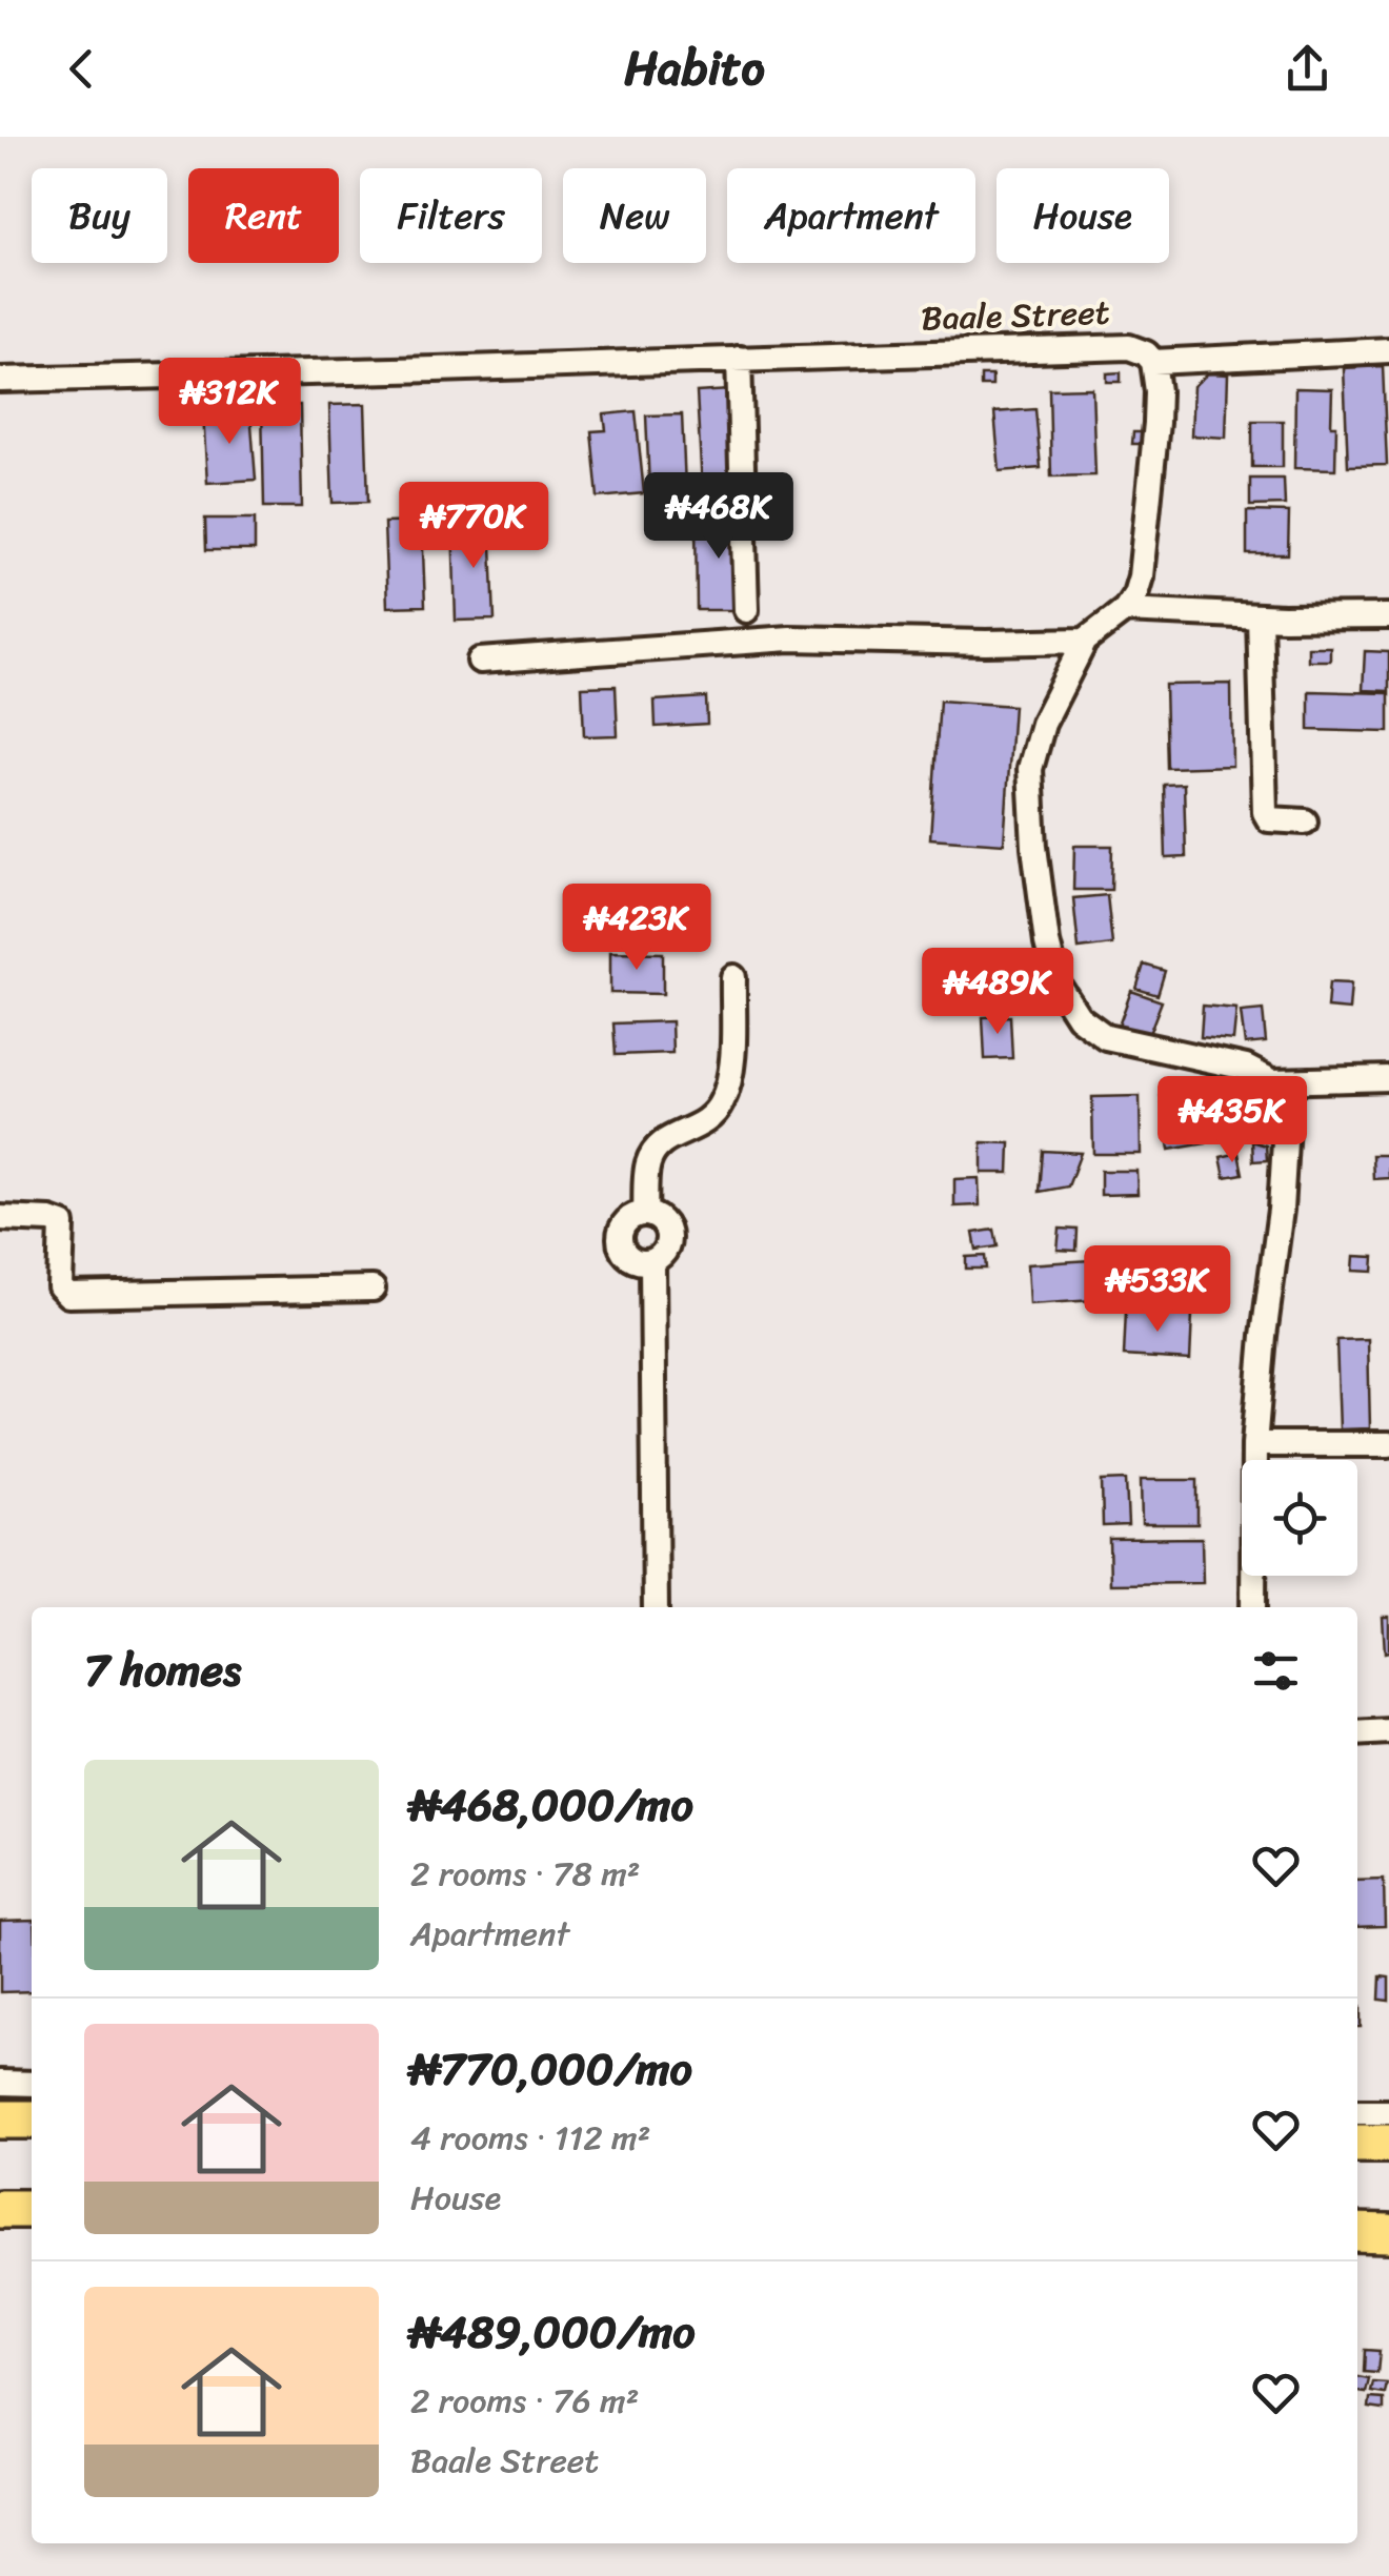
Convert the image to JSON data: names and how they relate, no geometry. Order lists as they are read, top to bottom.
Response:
{
  "streets": {
    "street": ["Baale Street"]
  },
  "page": {
    "header": "Habito",
    "chip": [
      "Buy",
      "Rent",
      "Filters",
      "New",
      "Apartment",
      "House"
    ],
    "price": [
      "₦312K",
      "₦468K",
      "₦770K",
      "₦423K",
      "₦489K",
      "₦435K",
      "₦533K"
    ],
    "heading": "7 homes",
    "list": [
      {
        "name": "₦468,000/mo",
        "note": "2 rooms · 78 m² · Apartment"
      },
      {
        "name": "₦770,000/mo",
        "note": "4 rooms · 112 m² · House"
      },
      {
        "name": "₦489,000/mo",
        "note": "2 rooms · 76 m² · Baale Street"
      }
    ]
  }
}
